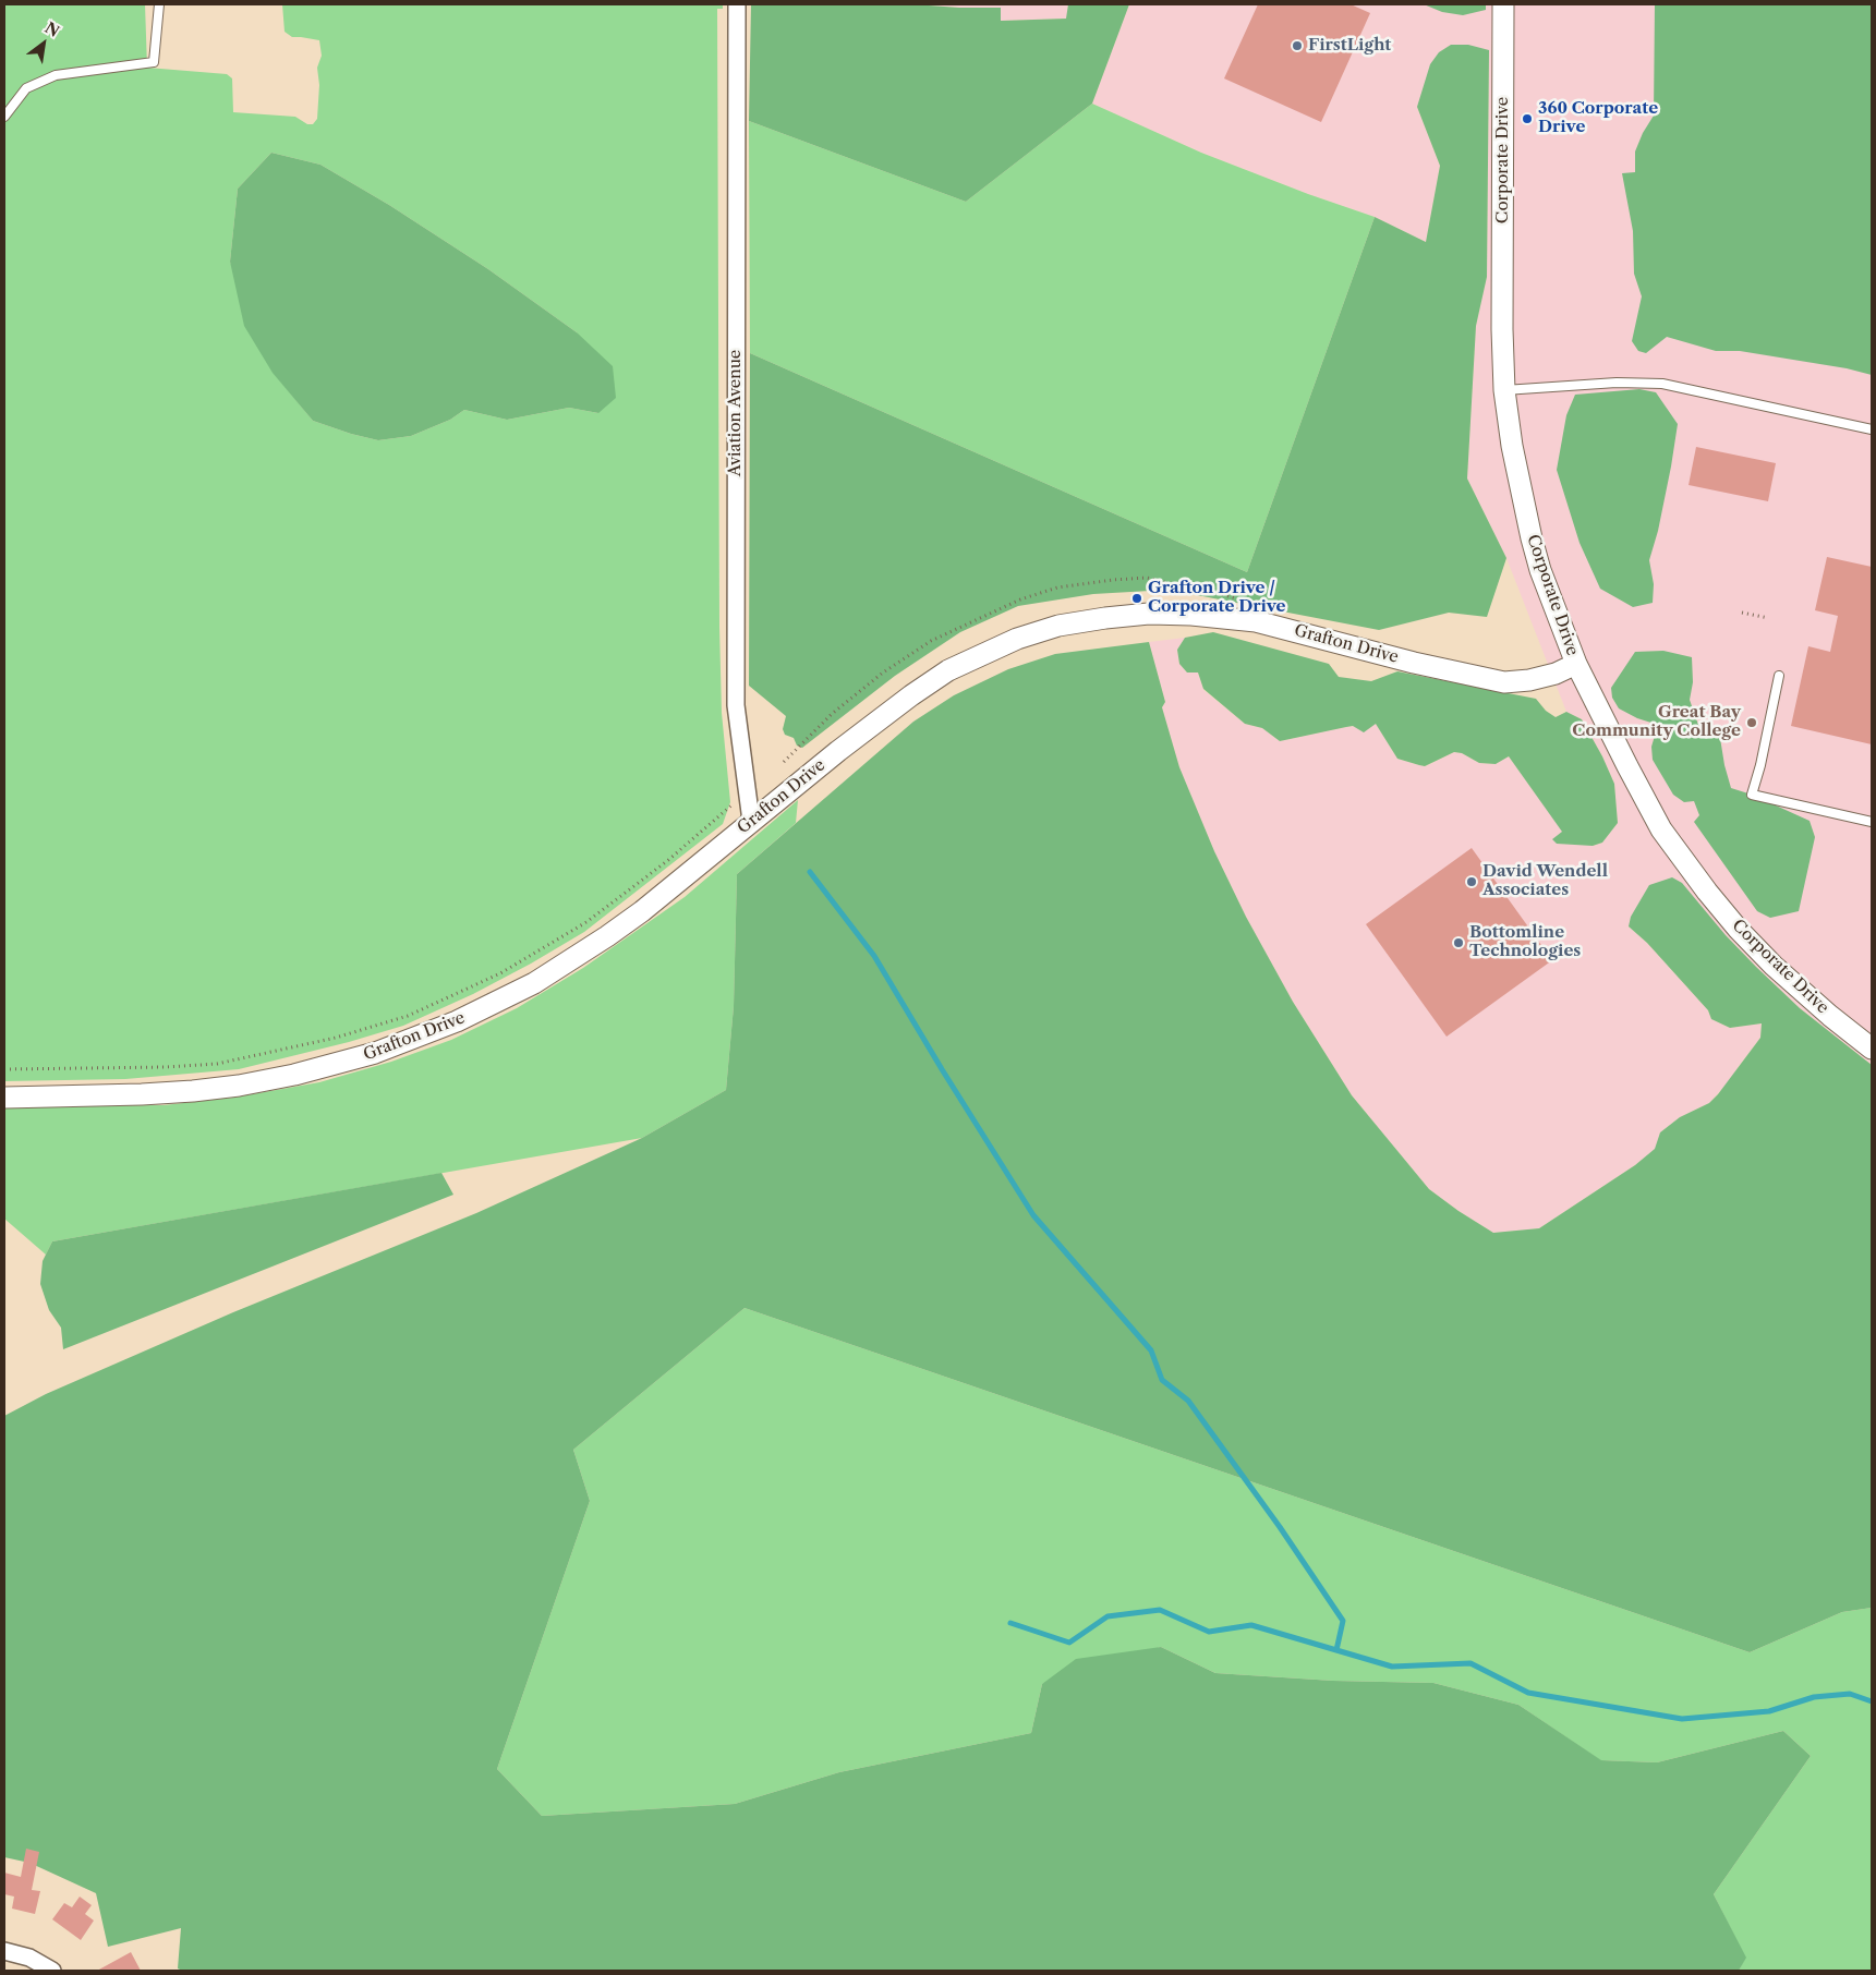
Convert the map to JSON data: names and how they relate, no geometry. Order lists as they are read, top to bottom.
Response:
{
  "streets": {
    "street": ["Corporate Drive", "Aviation Avenue", "Grafton Drive"]
  },
  "crossings": [
    ["Corporate Drive", "Grafton Drive"],
    ["Aviation Avenue", "Grafton Drive"]
  ],
  "places": [
    "FirstLight",
    "360 Corporate Drive",
    "Grafton Drive / Corporate Drive",
    "Great Bay Community College",
    "David Wendell Associates",
    "Bottomline Technologies"
  ],
  "north": "top right"
}
